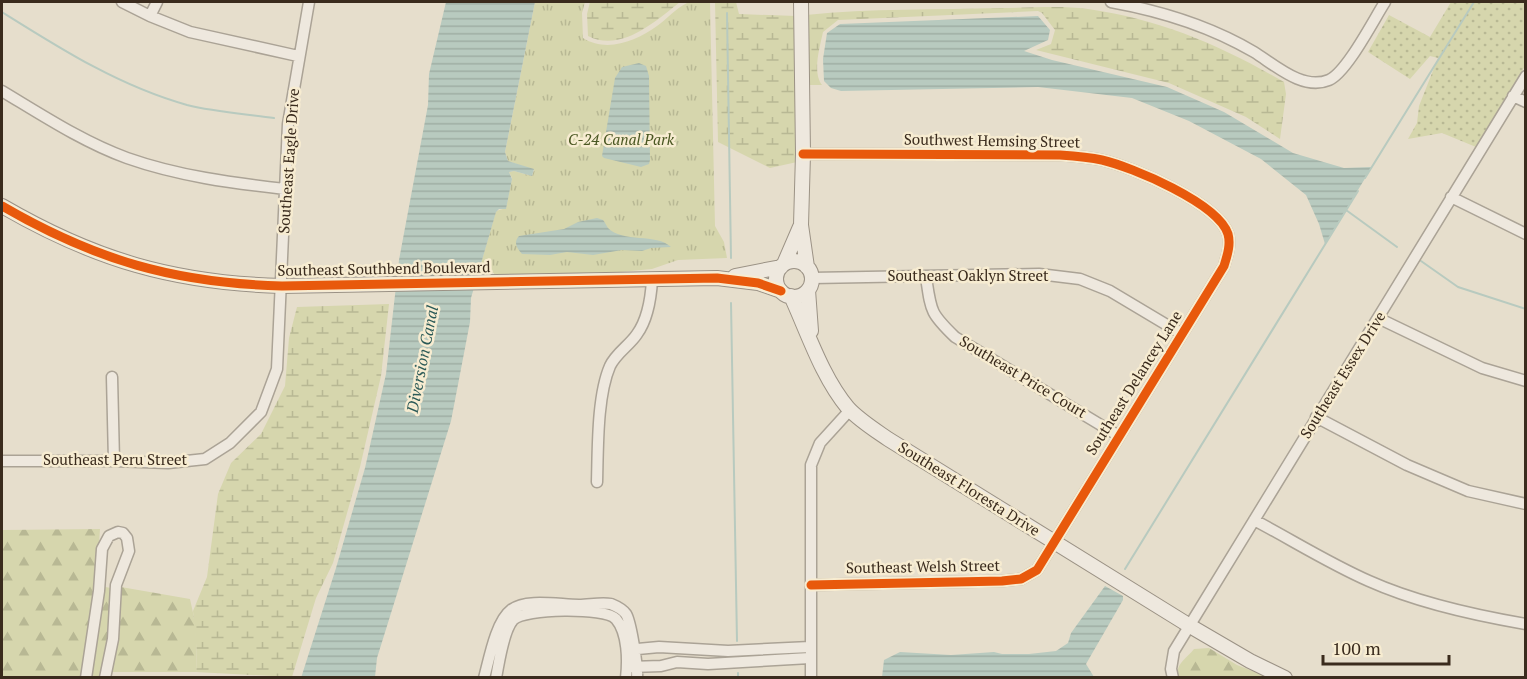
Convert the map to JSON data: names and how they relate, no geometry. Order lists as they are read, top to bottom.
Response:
{
  "streets": {
    "street": [
      "Southwest Hemsing Street",
      "Southeast Eagle Drive",
      "Southeast Southbend Boulevard",
      "Southeast Oaklyn Street",
      "Southeast Essex Drive",
      "Southeast Price Court",
      "Southeast Delancey Lane",
      "Southeast Peru Street",
      "Southeast Floresta Drive",
      "Southeast Welsh Street"
    ]
  },
  "crossings": [
    ["Southwest Hemsing Street", "Southeast Delancey Lane"],
    ["Southeast Eagle Drive", "Southeast Southbend Boulevard"],
    ["Southeast Eagle Drive", "Southeast Peru Street"],
    ["Southeast Southbend Boulevard", "Southeast Oaklyn Street"],
    ["Southeast Southbend Boulevard", "Southeast Peru Street"],
    ["Southeast Southbend Boulevard", "Southeast Floresta Drive"],
    ["Southeast Oaklyn Street", "Southeast Price Court"],
    ["Southeast Oaklyn Street", "Southeast Delancey Lane"],
    ["Southeast Oaklyn Street", "Southeast Floresta Drive"],
    ["Southeast Essex Drive", "Southeast Floresta Drive"],
    ["Southeast Price Court", "Southeast Delancey Lane"],
    ["Southeast Delancey Lane", "Southeast Floresta Drive"],
    ["Southeast Delancey Lane", "Southeast Welsh Street"],
    ["Southeast Floresta Drive", "Southeast Welsh Street"]
  ],
  "water": ["Diversion Canal"],
  "parks": ["C-24 Canal Park"],
  "scale_bar": "100 m"
}
